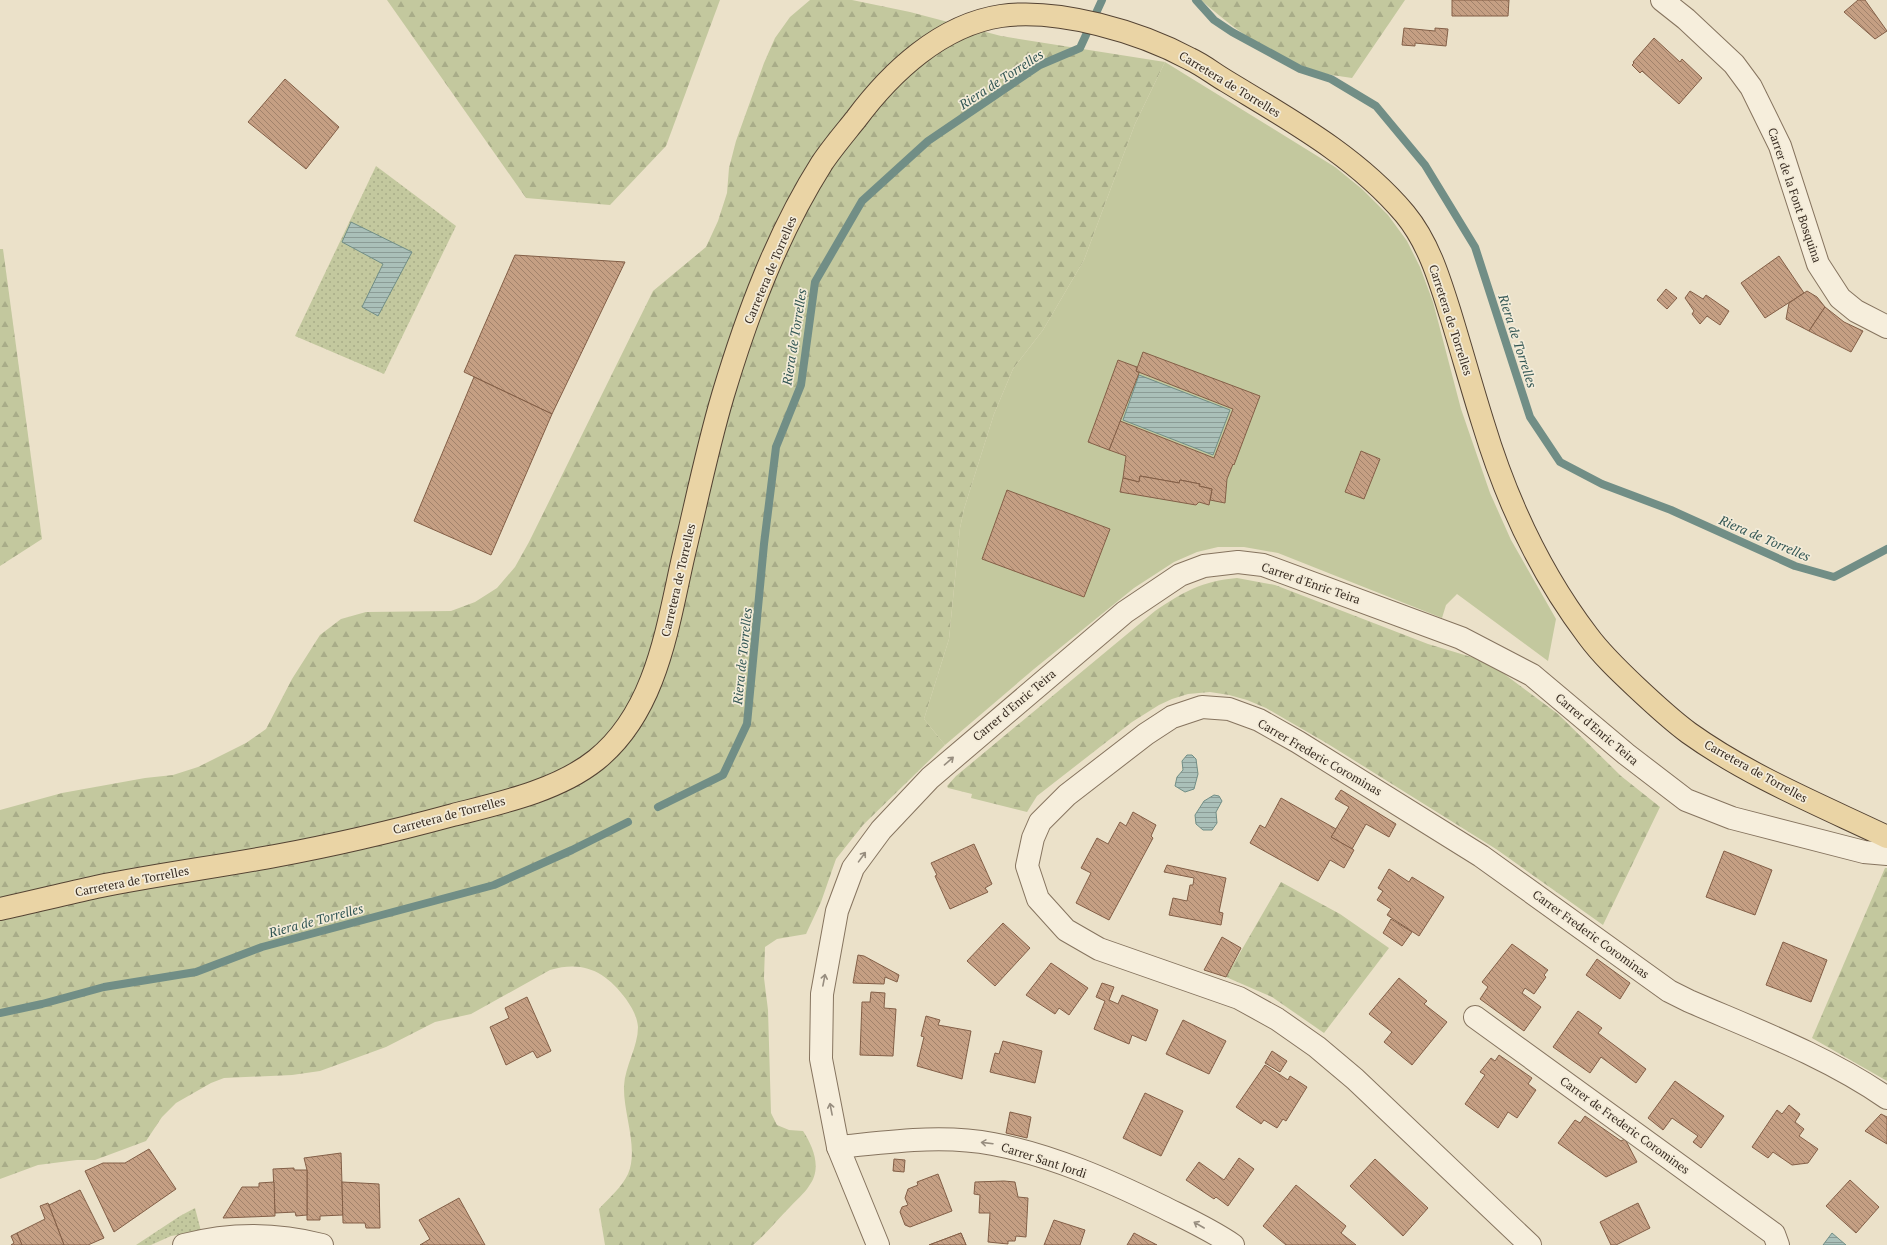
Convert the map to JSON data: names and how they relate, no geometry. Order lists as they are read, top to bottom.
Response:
{
  "streets": {
    "main road": ["Carretera de Torrelles"],
    "street": [
      "Carrer de la Font Bosquina",
      "Carrer d'Enric Teira",
      "Carrer Frederic Corominas",
      "Carrer de Frederic Coromines",
      "Carrer Sant Jordi"
    ]
  },
  "crossings": [
    ["Carrer d'Enric Teira", "Carrer Sant Jordi"]
  ],
  "one_way": ["Carrer Sant Jordi"],
  "water": ["Riera de Torrelles"]
}
